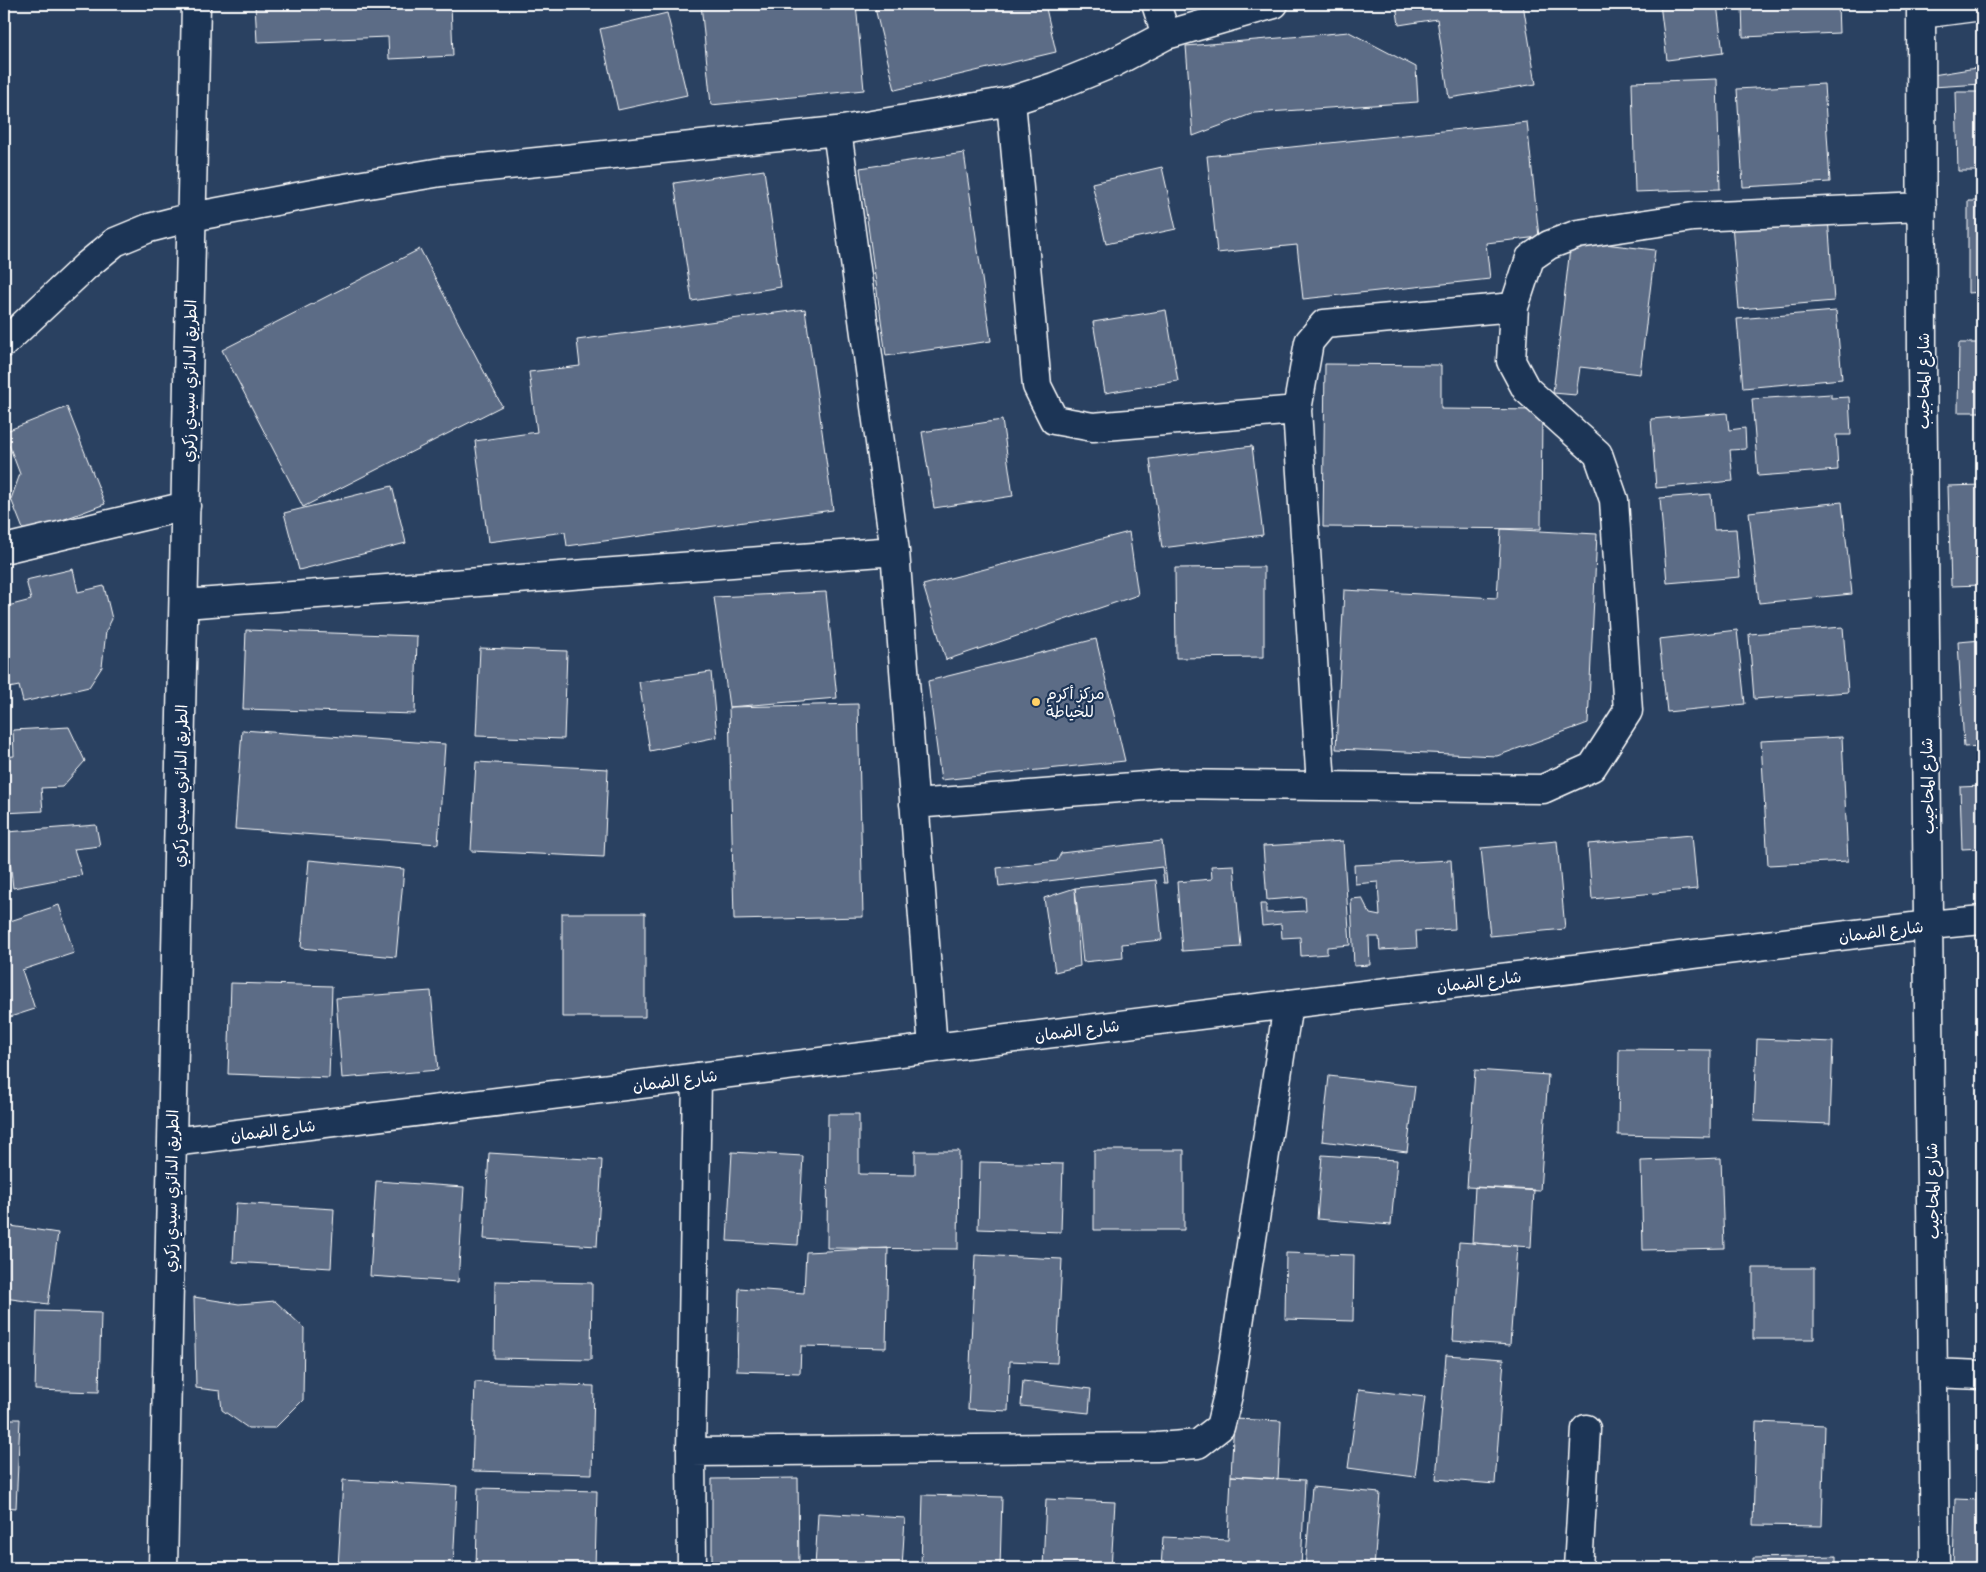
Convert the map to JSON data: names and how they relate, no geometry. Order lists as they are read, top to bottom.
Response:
{
  "streets": {
    "street": ["الطريق الدائري سيدي زكري", "شارع المحاجيب", "شارع الضمان"]
  },
  "crossings": [
    ["الطريق الدائري سيدي زكري", "شارع الضمان"],
    ["شارع المحاجيب", "شارع الضمان"]
  ],
  "places": ["مركز أكرم للخياطة"]
}
